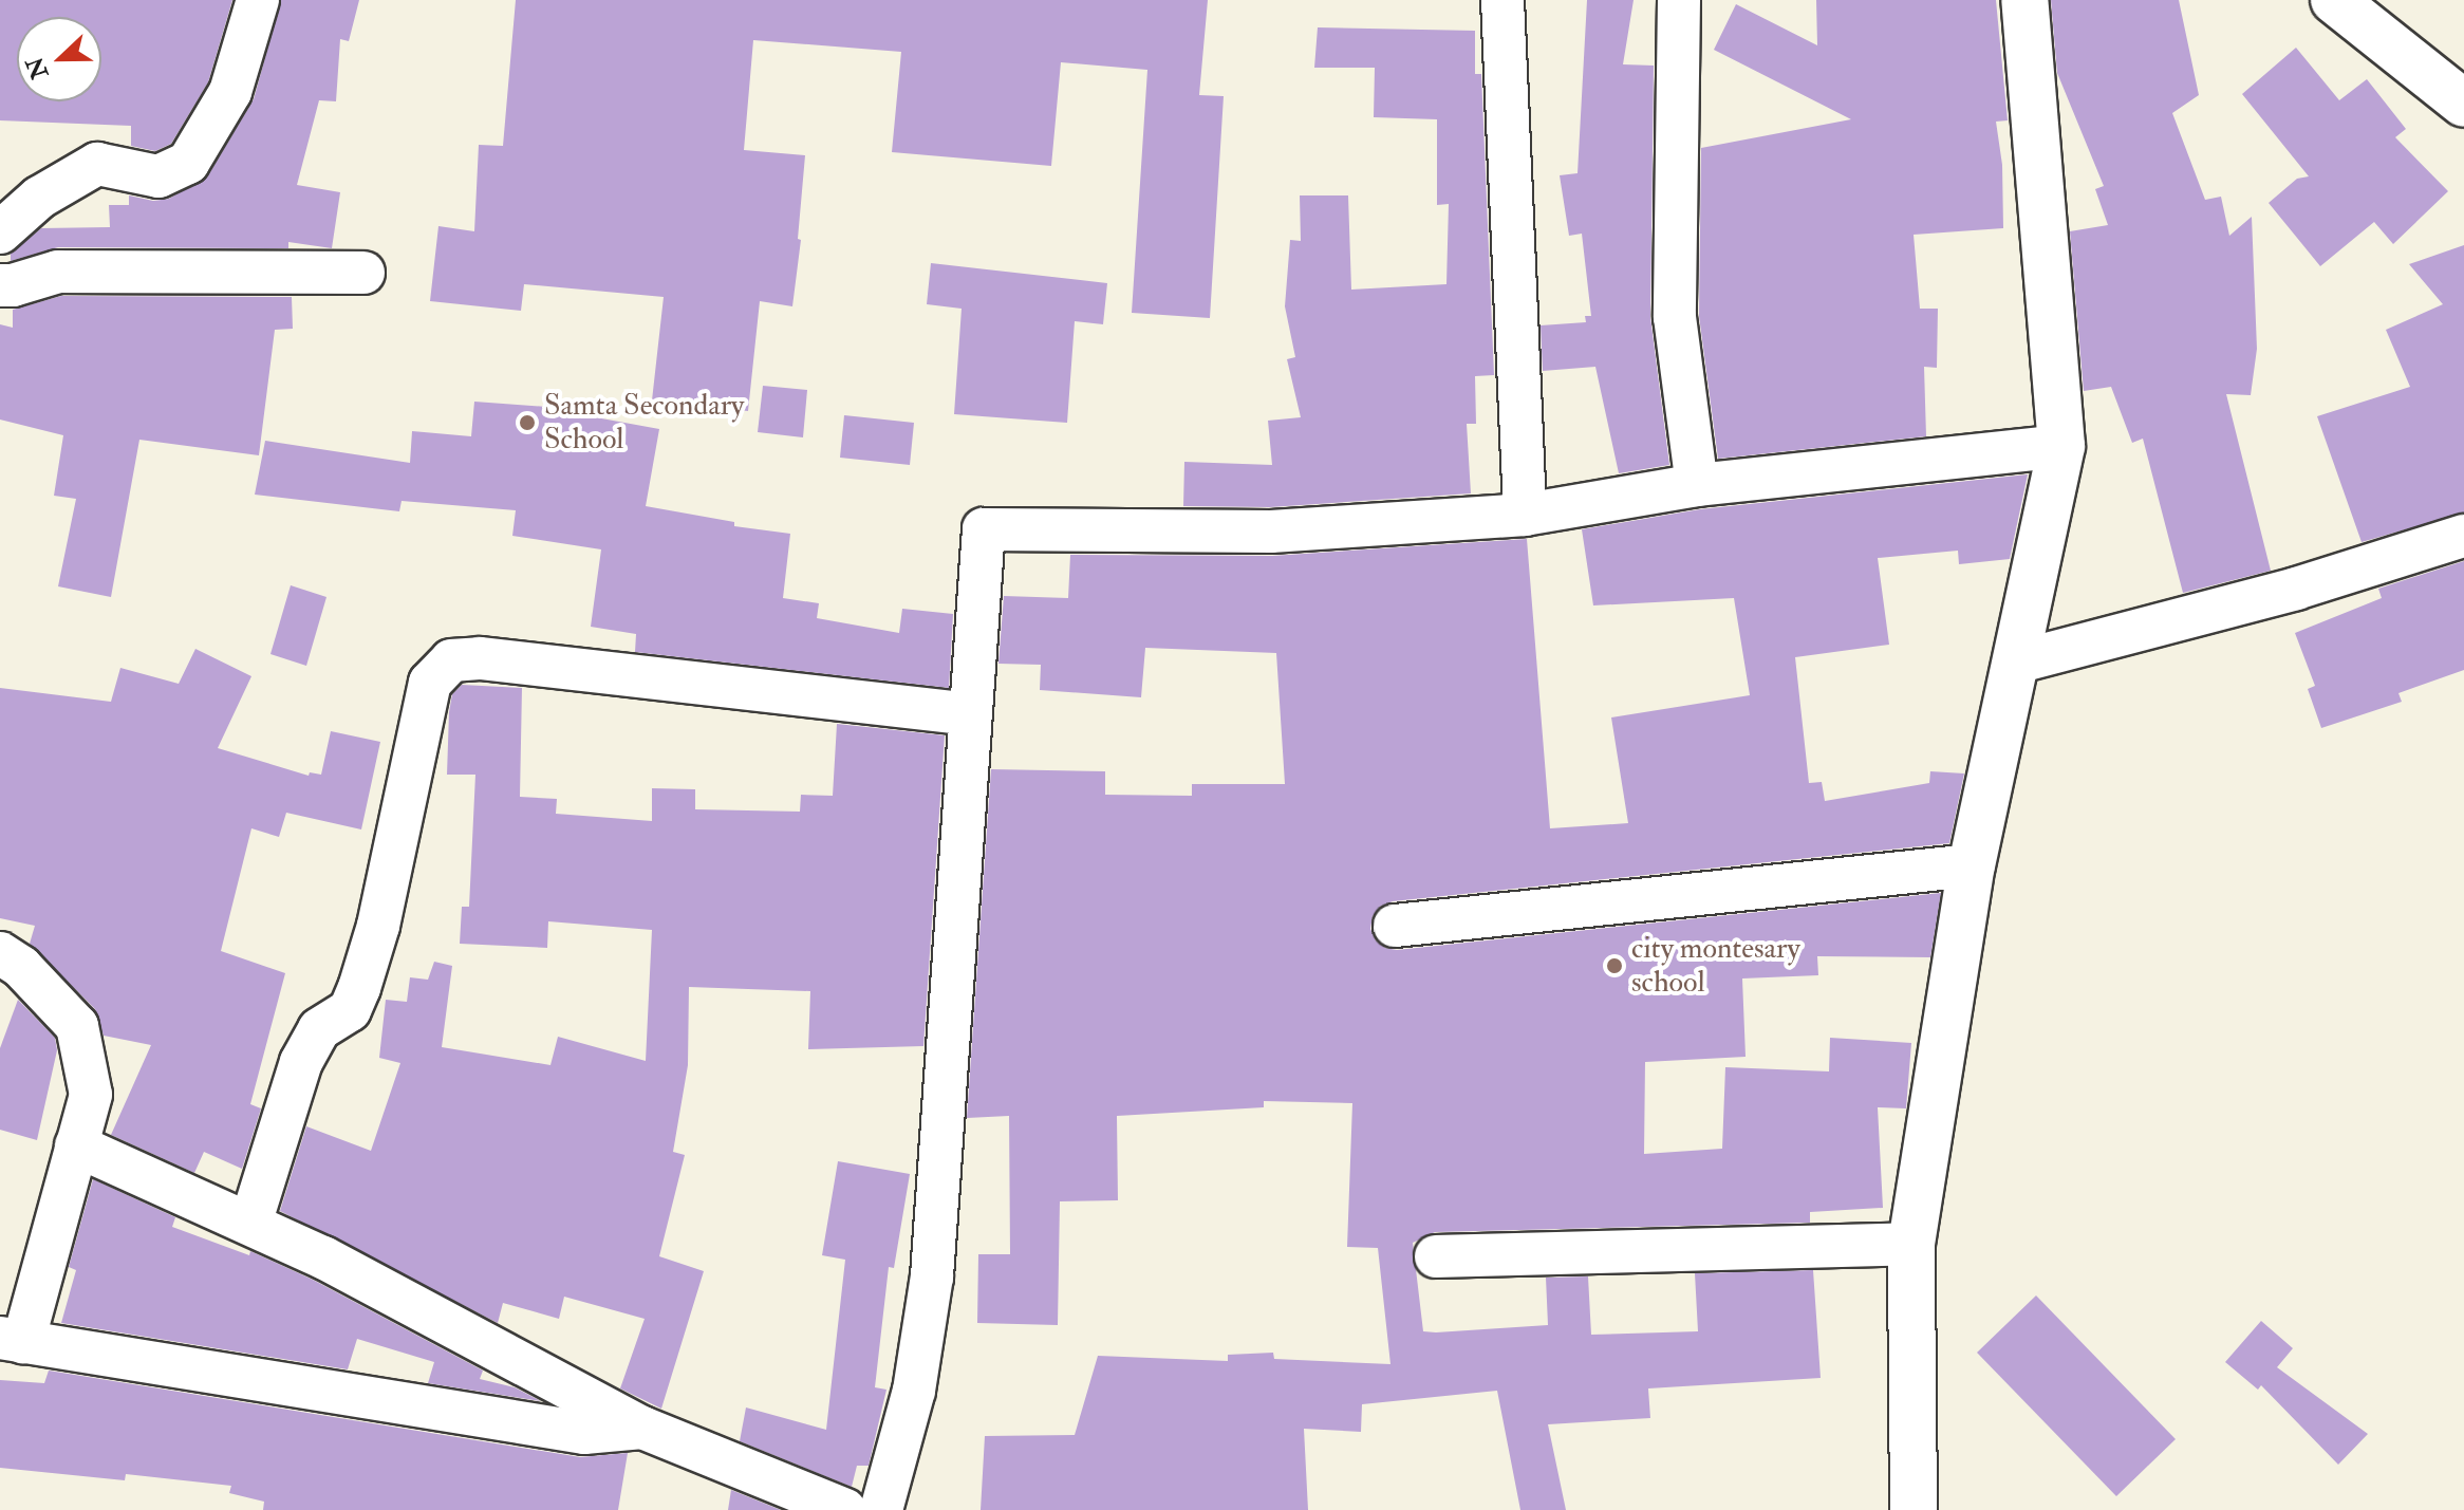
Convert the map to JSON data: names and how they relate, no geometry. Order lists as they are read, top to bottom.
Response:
{
  "places": ["Samta Secondary School", "city montesary school"],
  "north": "left"
}
